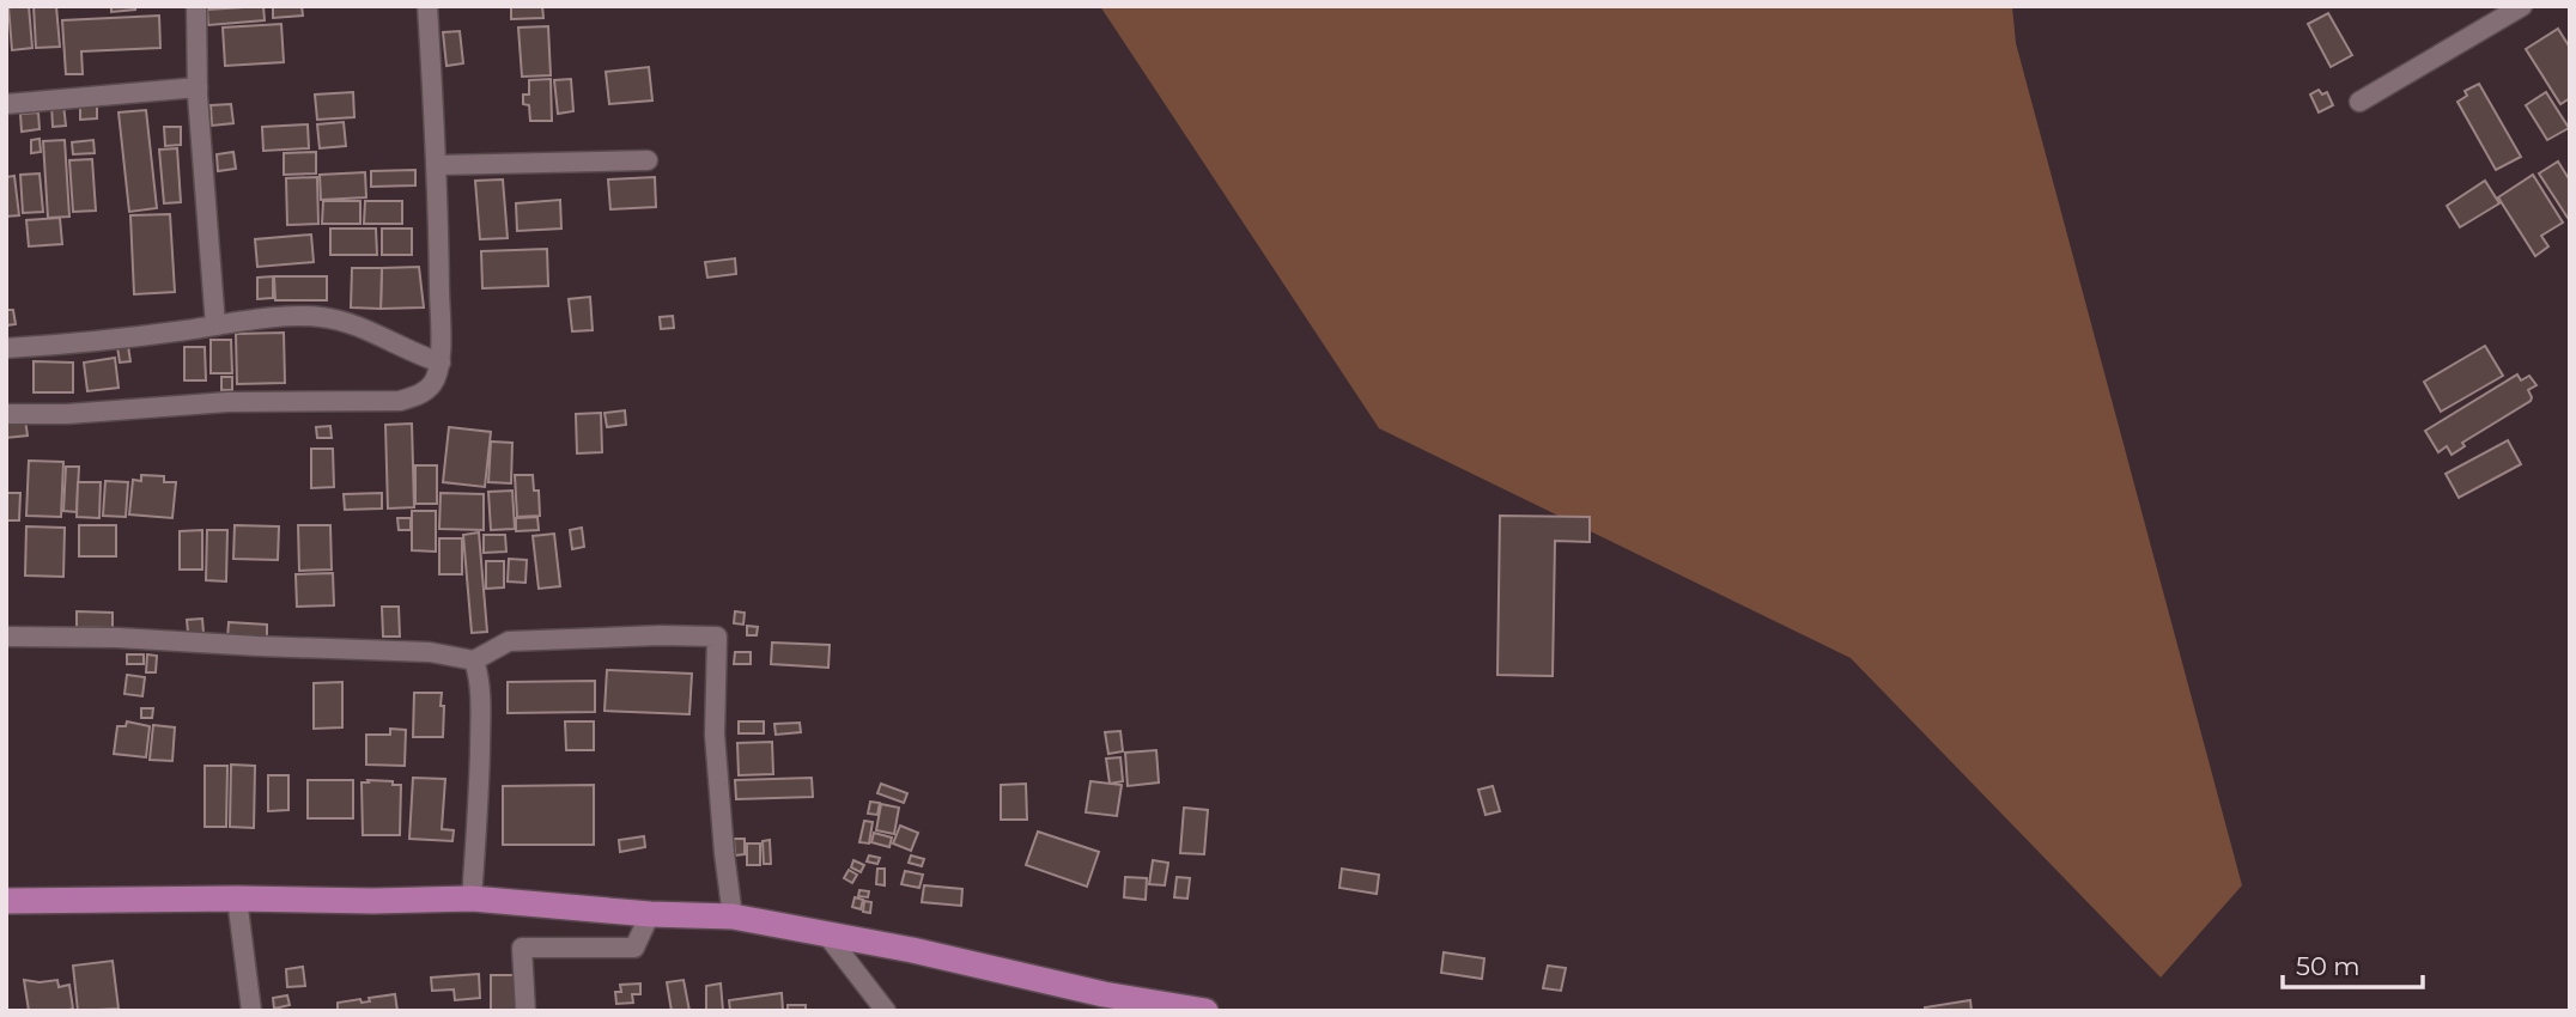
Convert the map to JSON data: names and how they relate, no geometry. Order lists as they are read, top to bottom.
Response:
{
  "scale_bar": "50 m"
}
